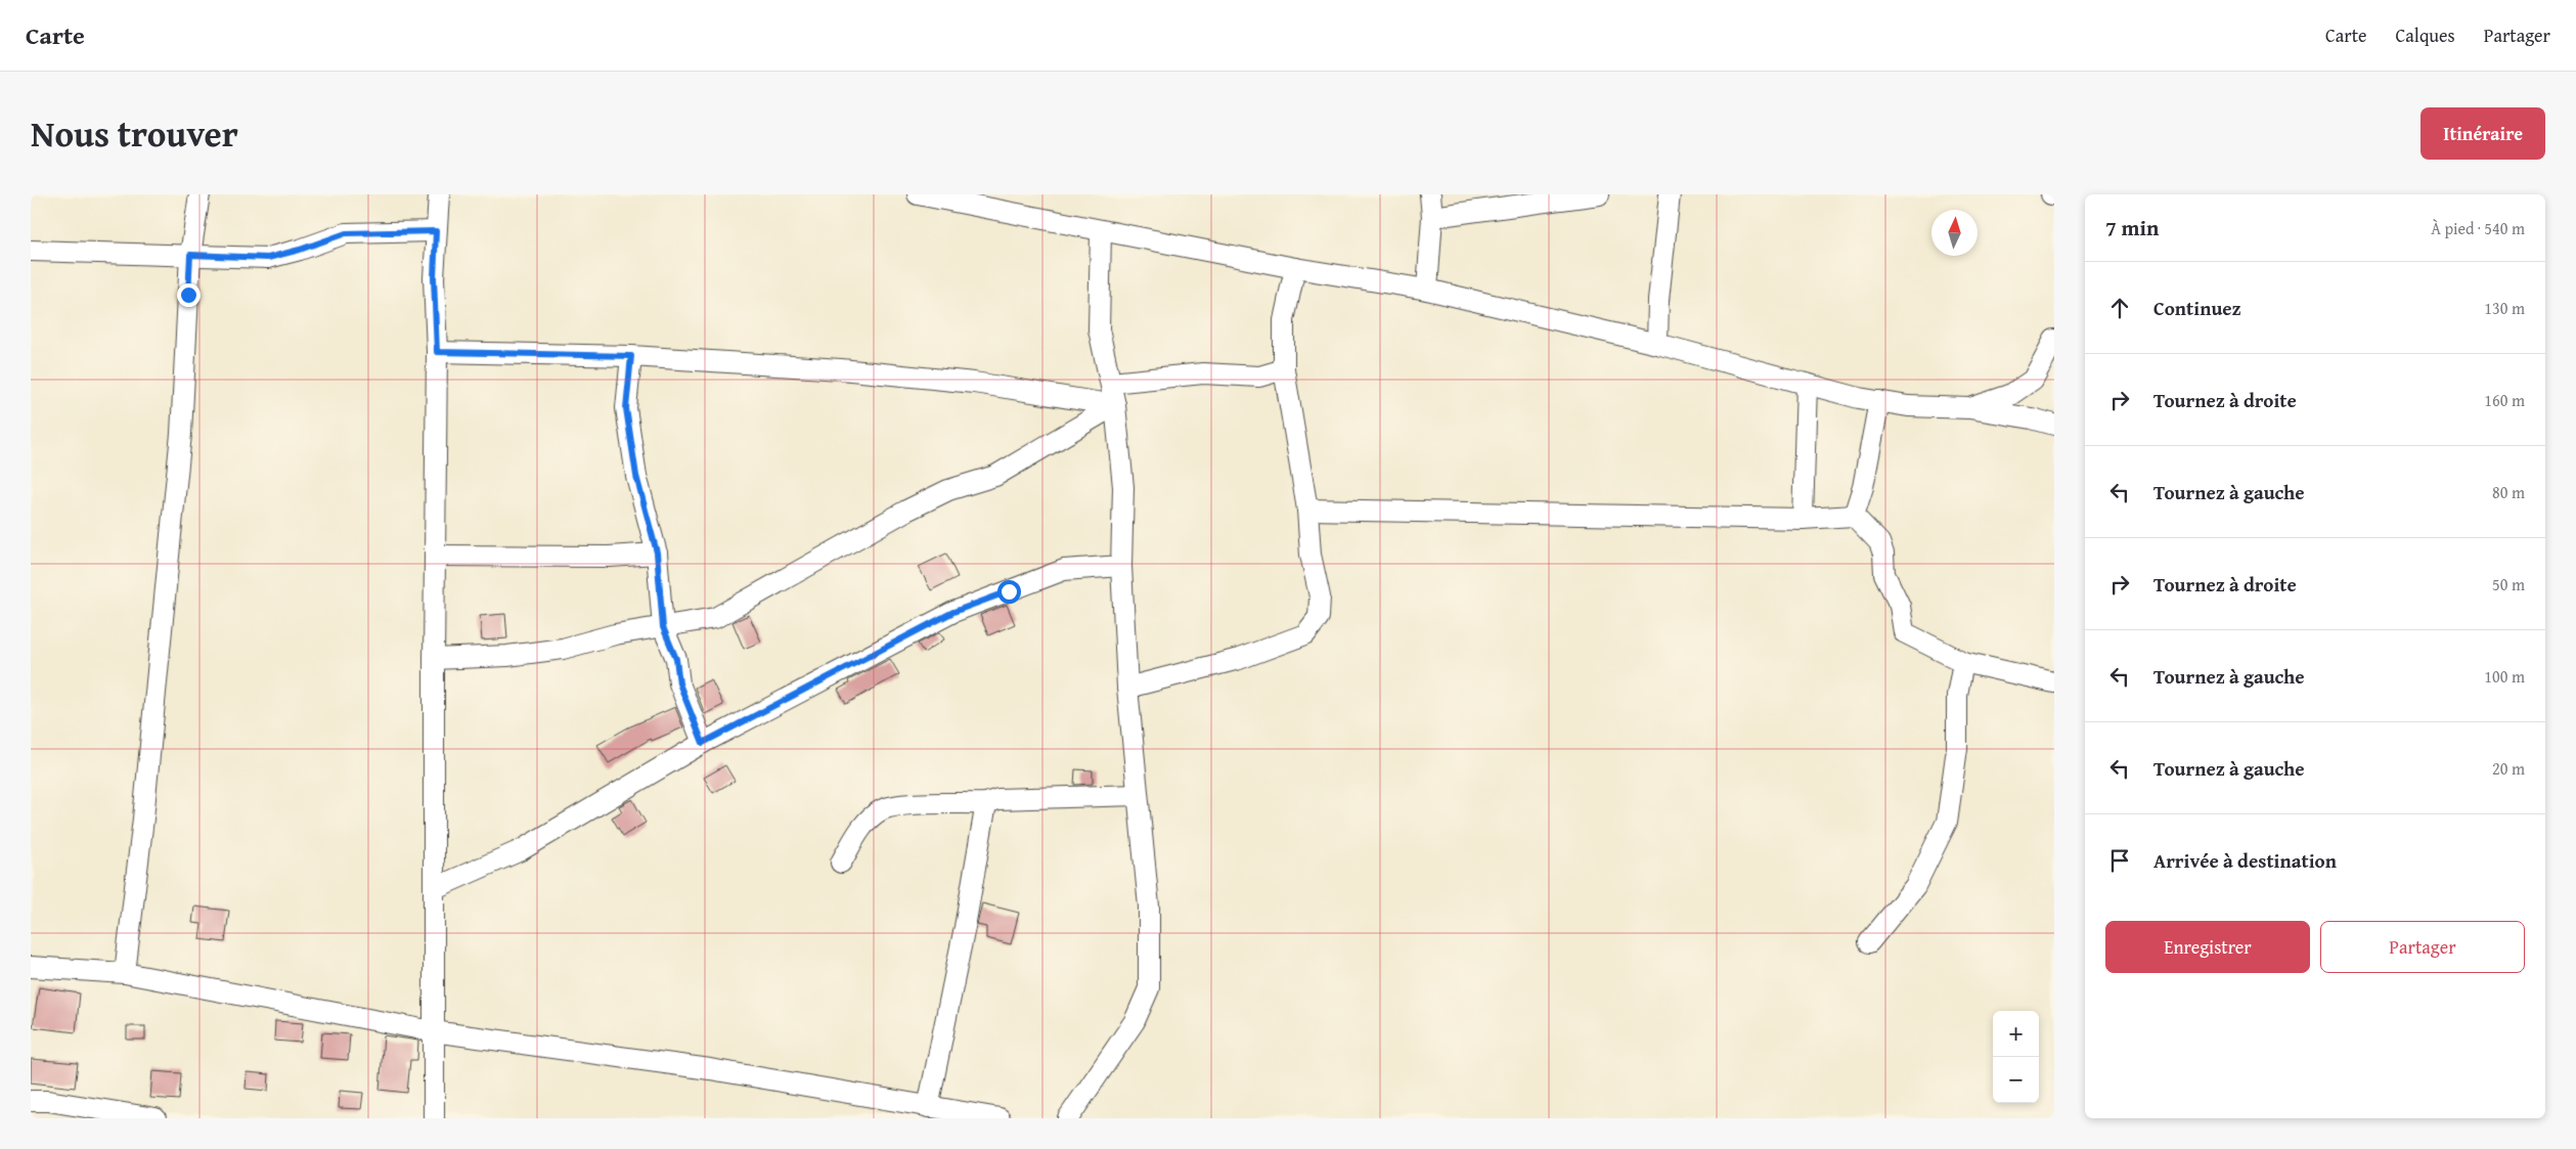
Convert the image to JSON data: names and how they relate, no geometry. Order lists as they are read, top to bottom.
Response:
{
  "north": "top",
  "page": {
    "header": "Carte",
    "nav": ["Carte", "Calques", "Partager"],
    "title": "Nous trouver",
    "buttons": [
      "Itinéraire",
      ["Enregistrer", "Partager"]
    ],
    "heading": ["7 min", "À pied · 540 m"],
    "list": [
      ["Continuez", "130 m"],
      ["Tournez à droite", "160 m"],
      ["Tournez à gauche", "80 m"],
      ["Tournez à droite", "50 m"],
      ["Tournez à gauche", "100 m"],
      ["Tournez à gauche", "20 m"],
      "Arrivée à destination"
    ],
    "map_buttons": ["+", "−"]
  }
}
